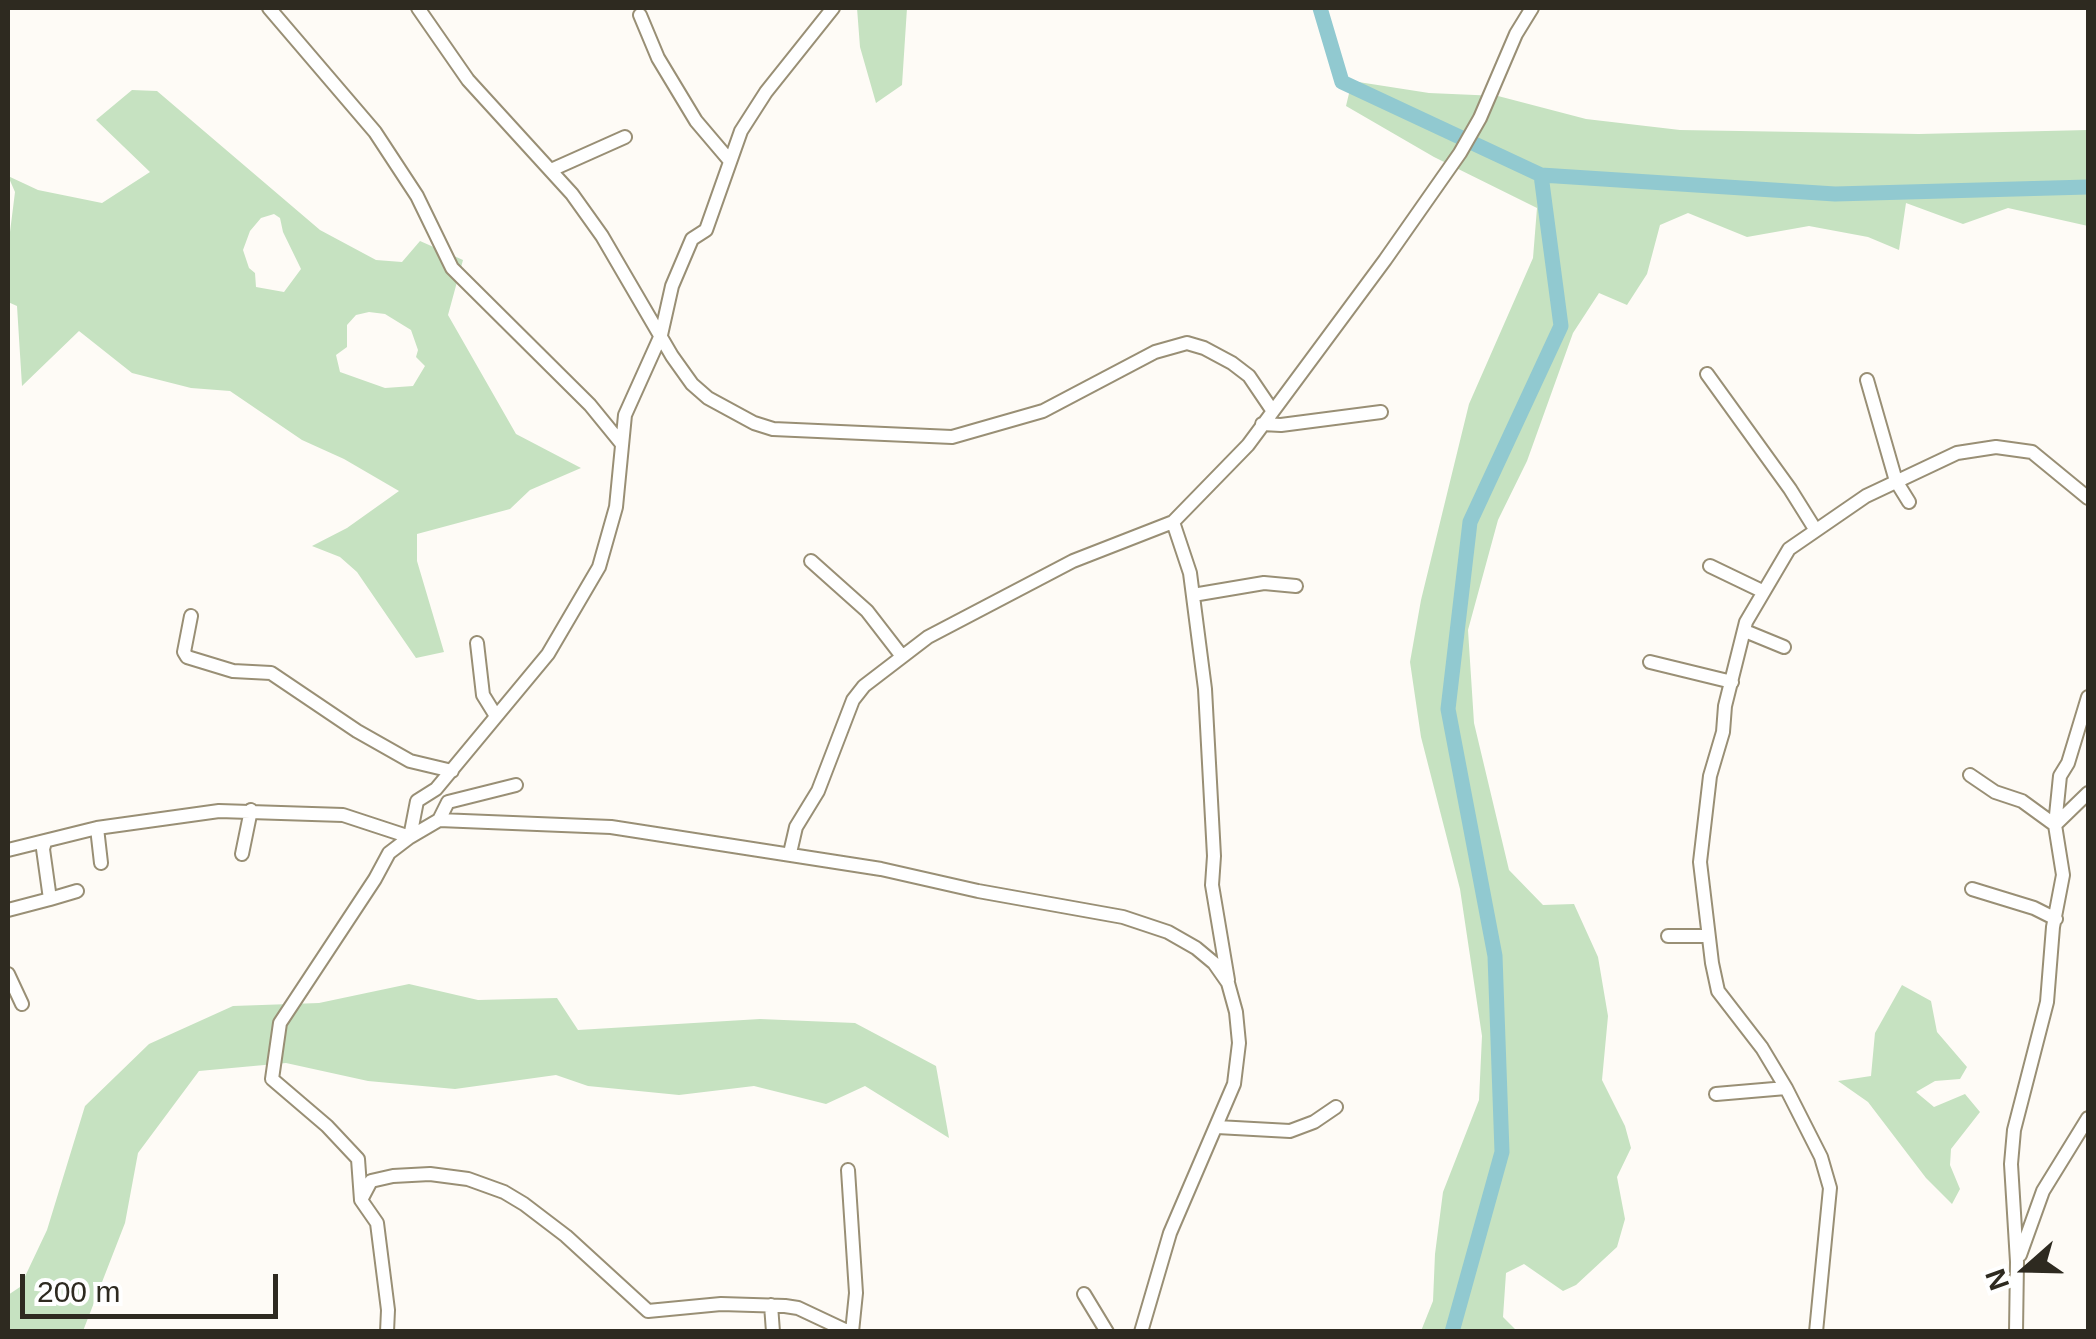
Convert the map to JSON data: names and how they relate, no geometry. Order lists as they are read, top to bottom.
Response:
{
  "scale_bar": "200 m",
  "north": "left"
}
